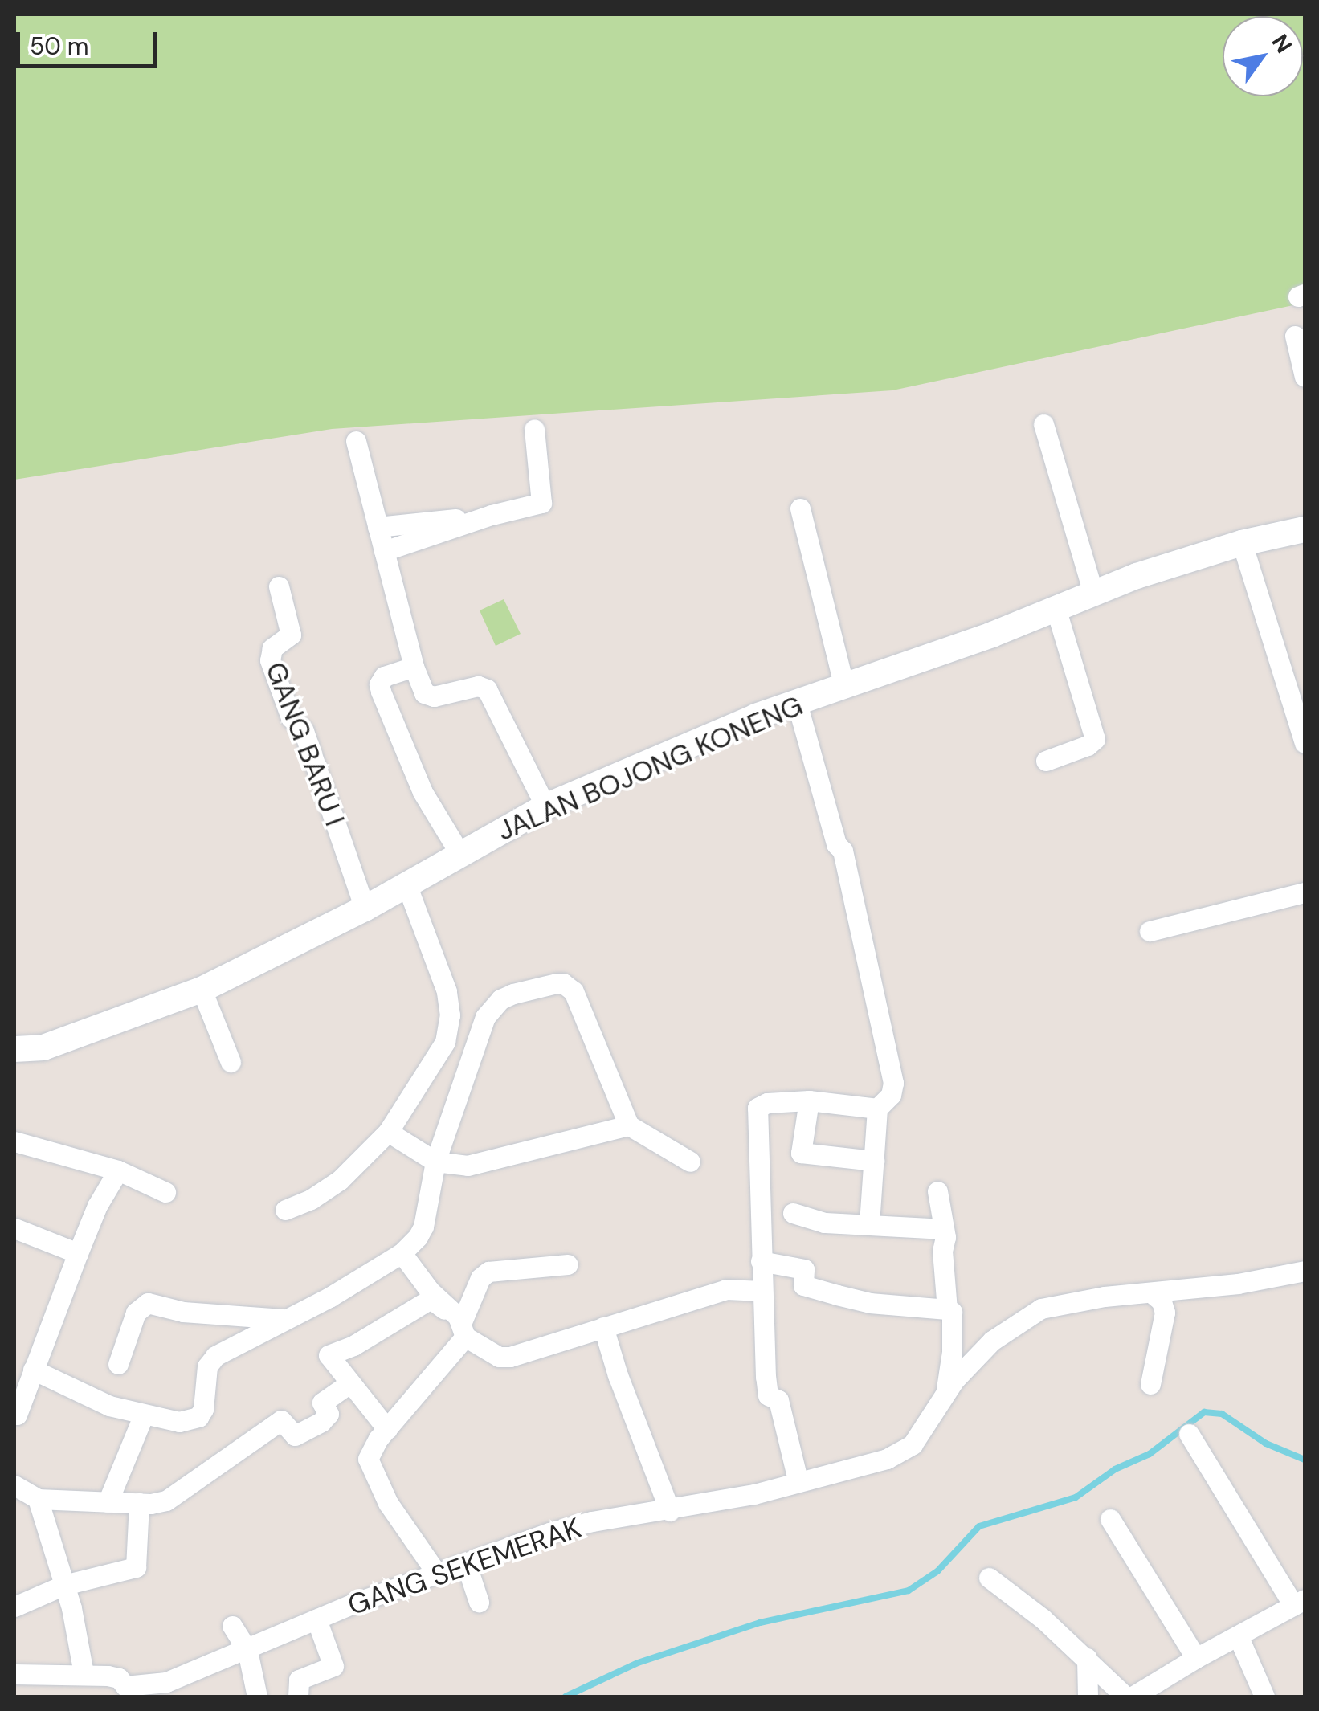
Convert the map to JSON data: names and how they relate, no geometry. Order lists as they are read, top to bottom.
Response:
{
  "streets": {
    "street": ["GANG BARU I", "JALAN BOJONG KONENG", "GANG SEKEMERAK"]
  },
  "crossings": [
    ["GANG BARU I", "JALAN BOJONG KONENG"]
  ],
  "scale_bar": "50 m",
  "north": "top right"
}
